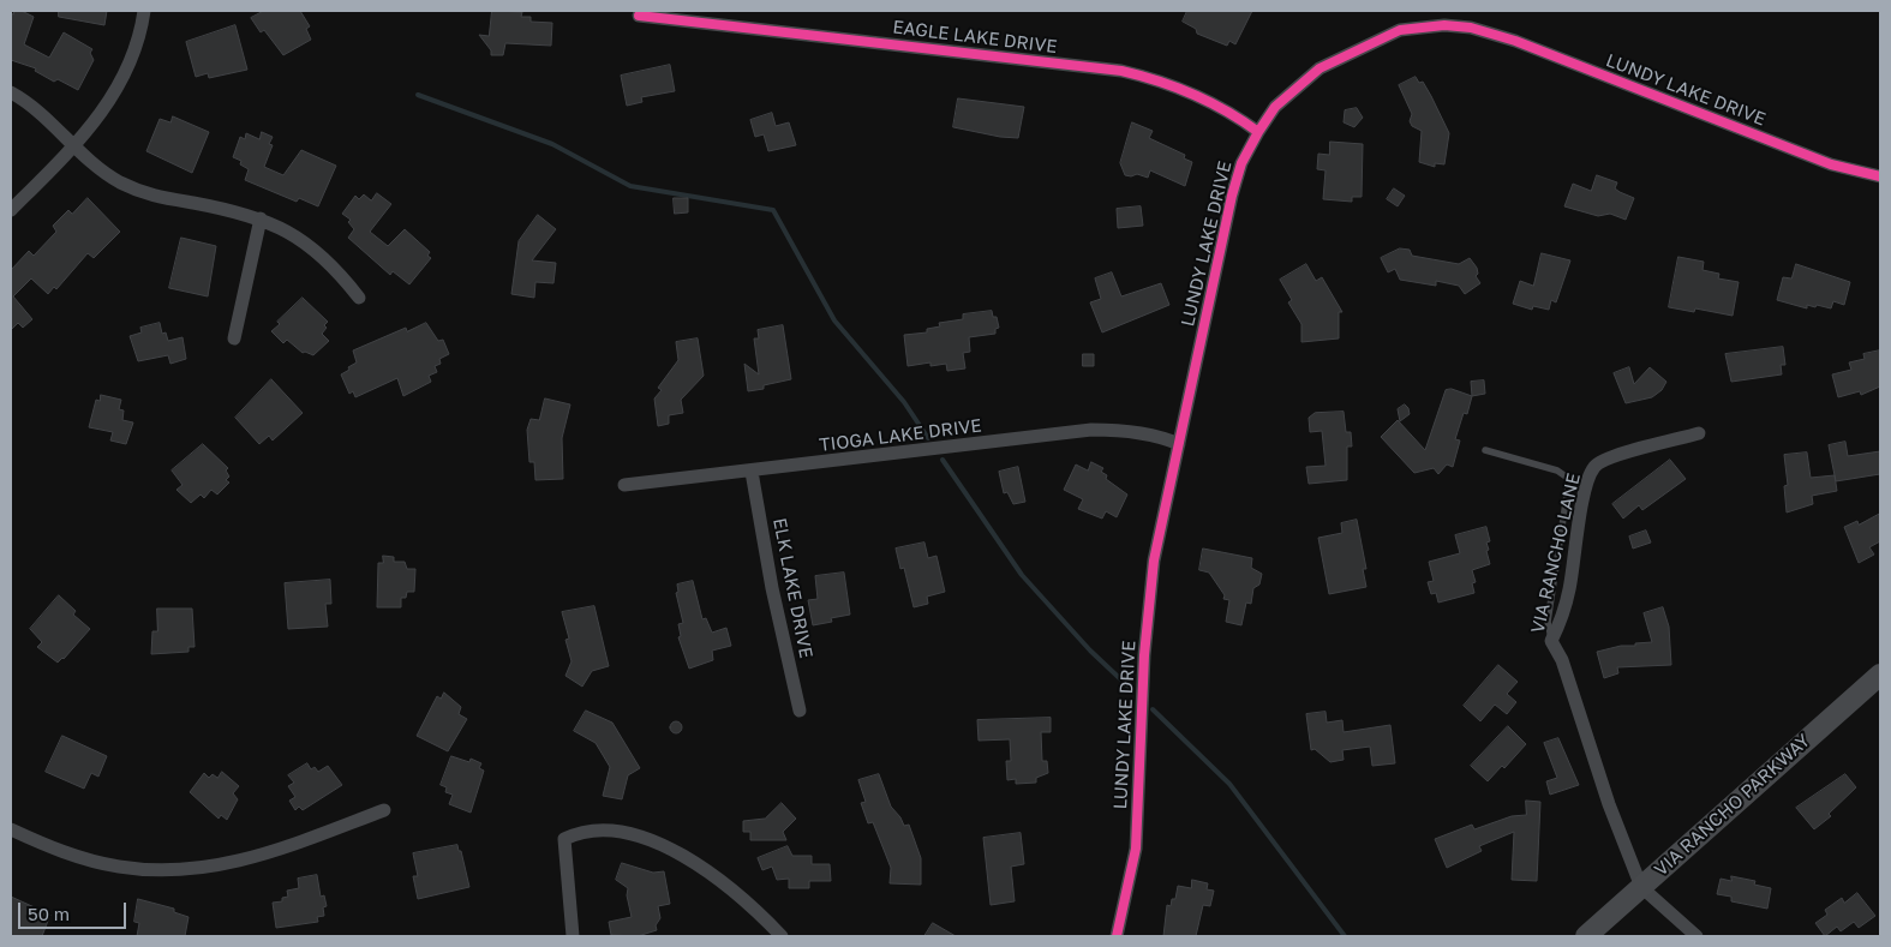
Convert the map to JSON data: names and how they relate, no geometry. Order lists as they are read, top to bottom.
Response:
{
  "streets": {
    "main road": ["VIA RANCHO PARKWAY"],
    "street": [
      "EAGLE LAKE DRIVE",
      "LUNDY LAKE DRIVE",
      "TIOGA LAKE DRIVE",
      "VIA RANCHO LANE",
      "ELK LAKE DRIVE"
    ]
  },
  "crossings": [
    ["EAGLE LAKE DRIVE", "LUNDY LAKE DRIVE"],
    ["LUNDY LAKE DRIVE", "TIOGA LAKE DRIVE"],
    ["TIOGA LAKE DRIVE", "ELK LAKE DRIVE"],
    ["VIA RANCHO LANE", "VIA RANCHO PARKWAY"]
  ],
  "scale_bar": "50 m"
}
